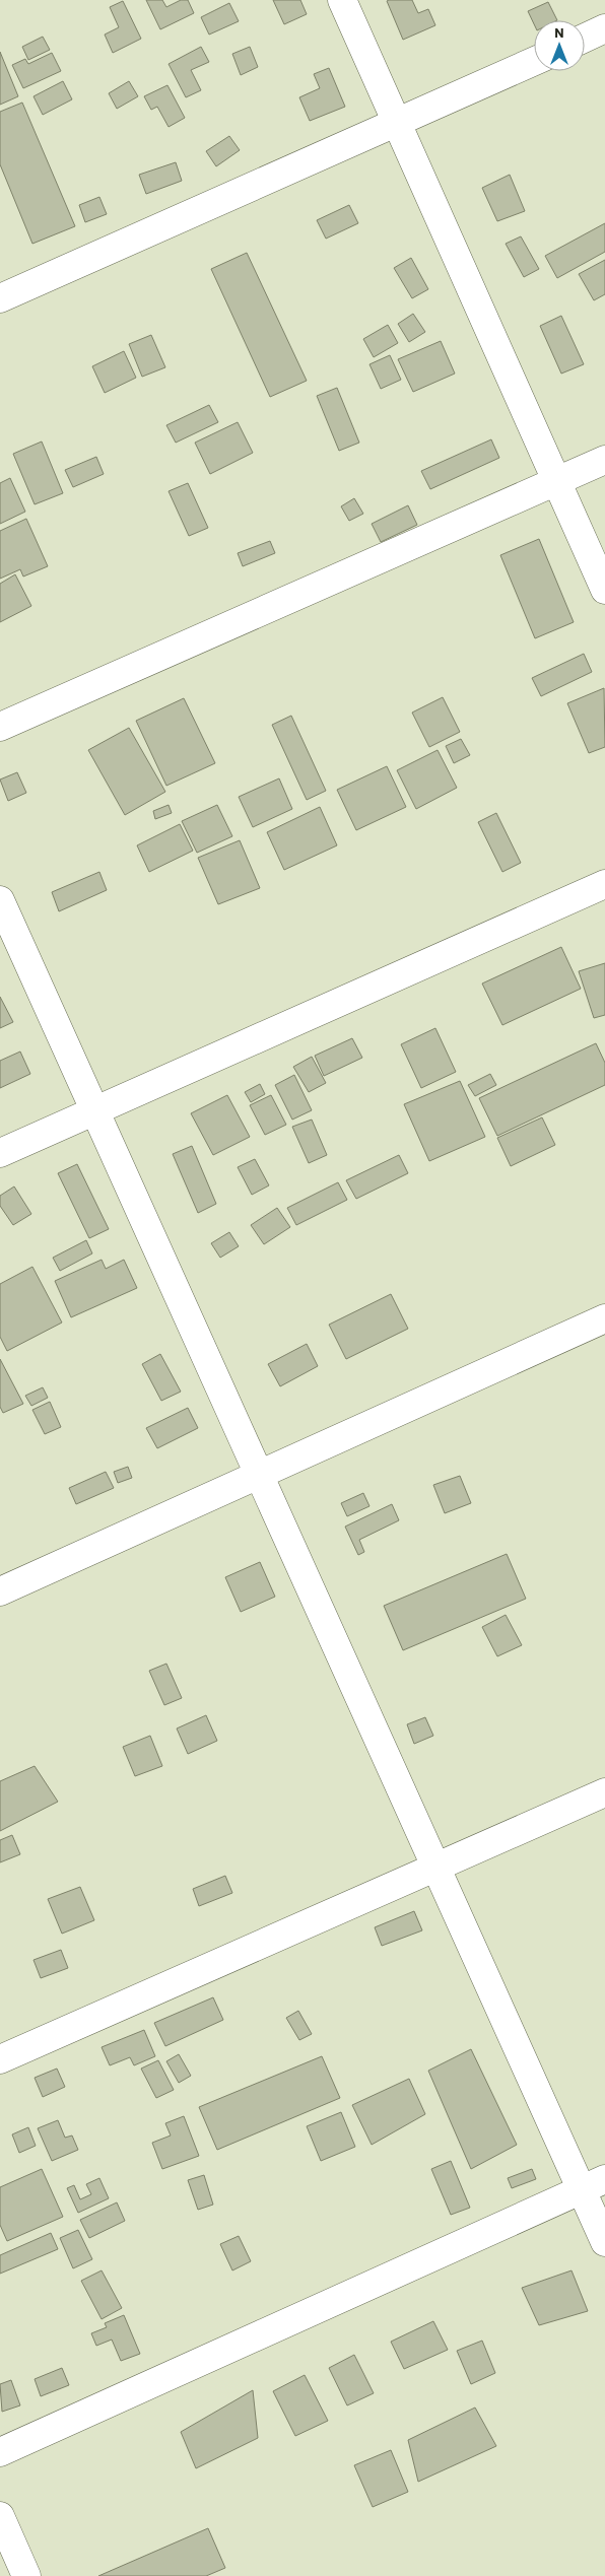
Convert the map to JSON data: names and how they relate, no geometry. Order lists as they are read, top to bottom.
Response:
{
  "north": "top"
}
